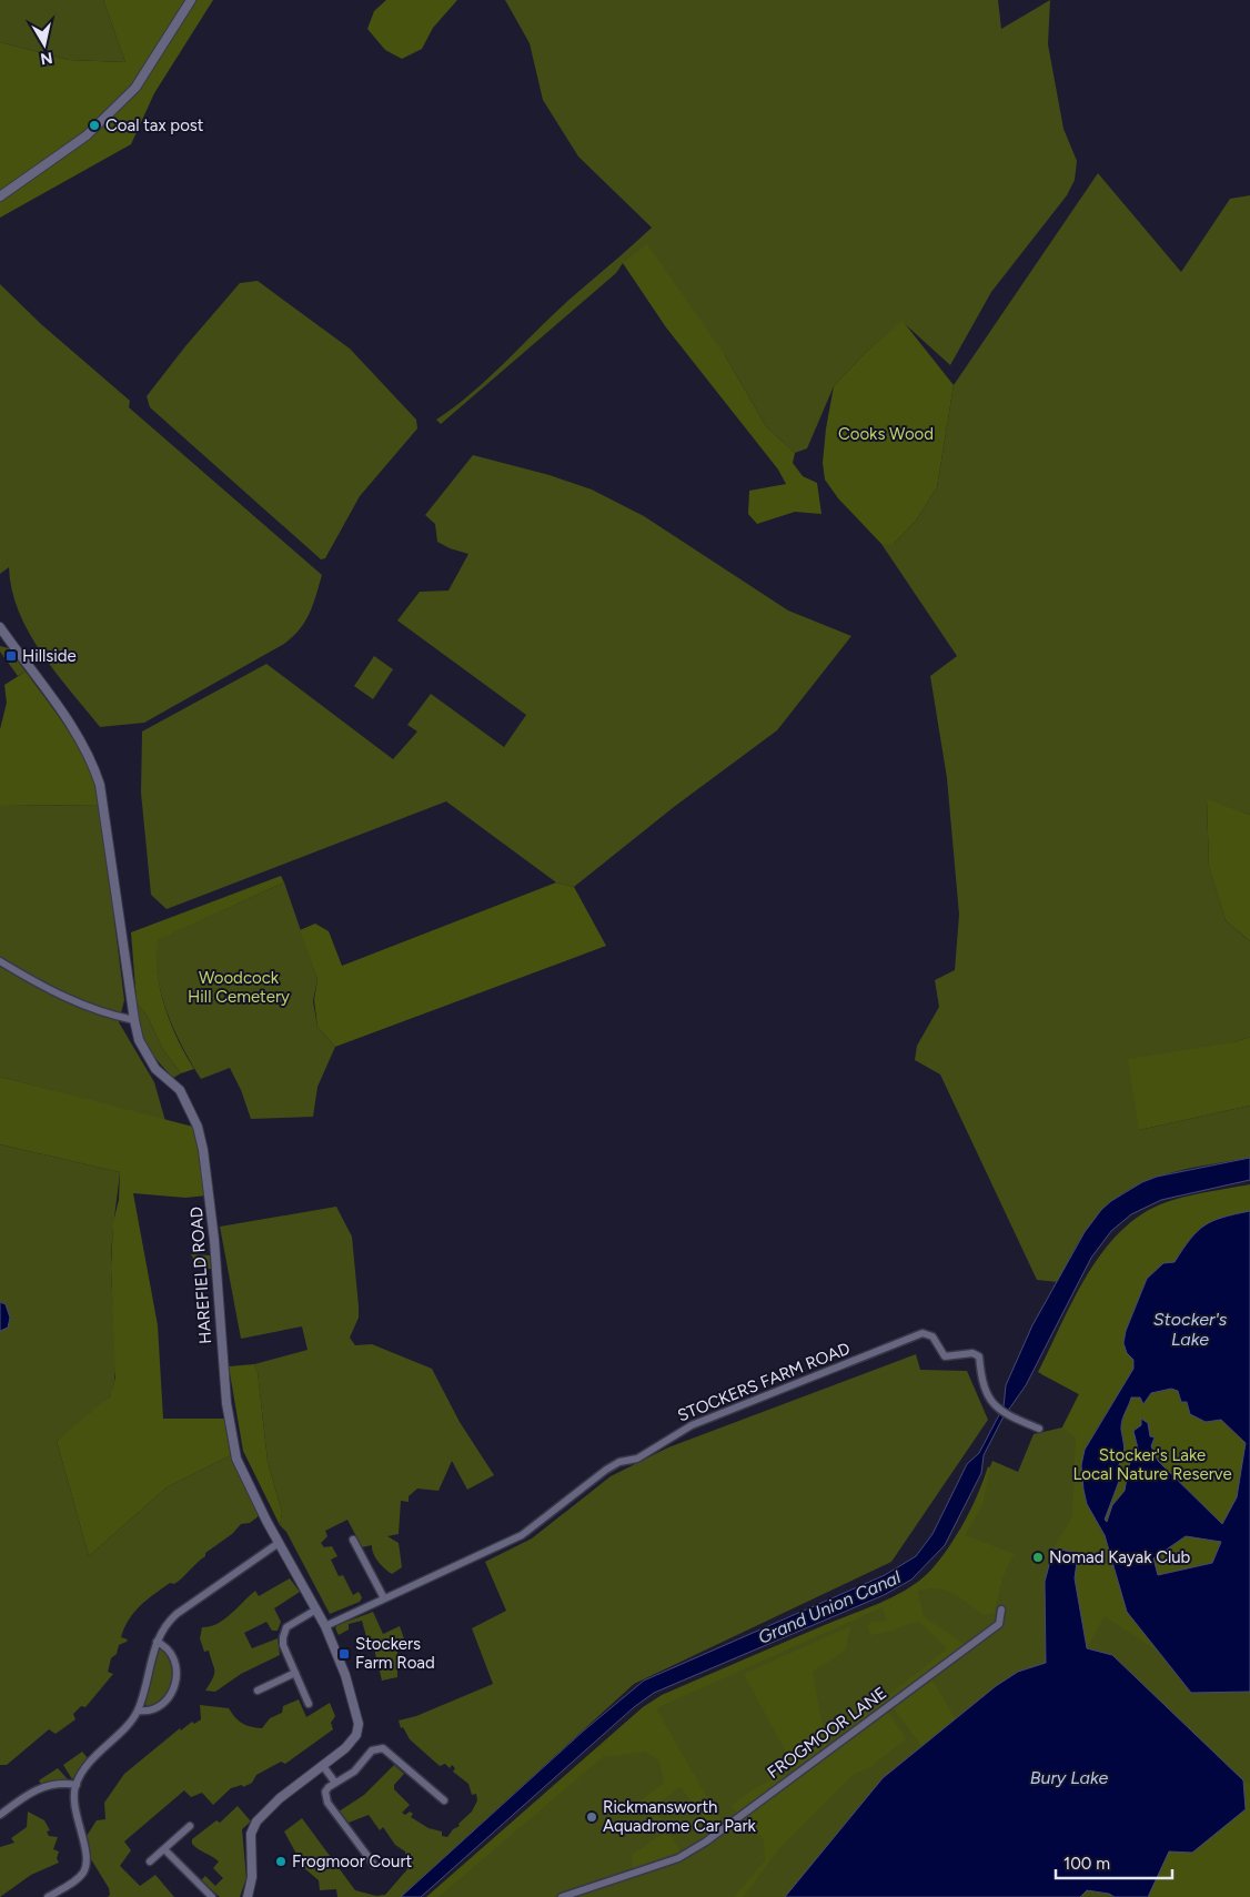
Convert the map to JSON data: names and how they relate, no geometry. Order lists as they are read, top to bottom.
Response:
{
  "streets": {
    "street": ["HAREFIELD ROAD", "STOCKERS FARM ROAD", "FROGMOOR LANE"]
  },
  "crossings": [
    ["HAREFIELD ROAD", "STOCKERS FARM ROAD"]
  ],
  "water": ["Stocker's Lake", "Grand Union Canal", "Bury Lake"],
  "parks": ["Cooks Wood", "Woodcock Hill Cemetery", "Stocker's Lake Local Nature Reserve"],
  "places": {
    "other": [
      "Coal tax post",
      "Nomad Kayak Club",
      "Rickmansworth Aquadrome Car Park",
      "Frogmoor Court"
    ],
    "transit": ["Hillside", "Stockers Farm Road"]
  },
  "scale_bar": "100 m",
  "north": "bottom"
}
